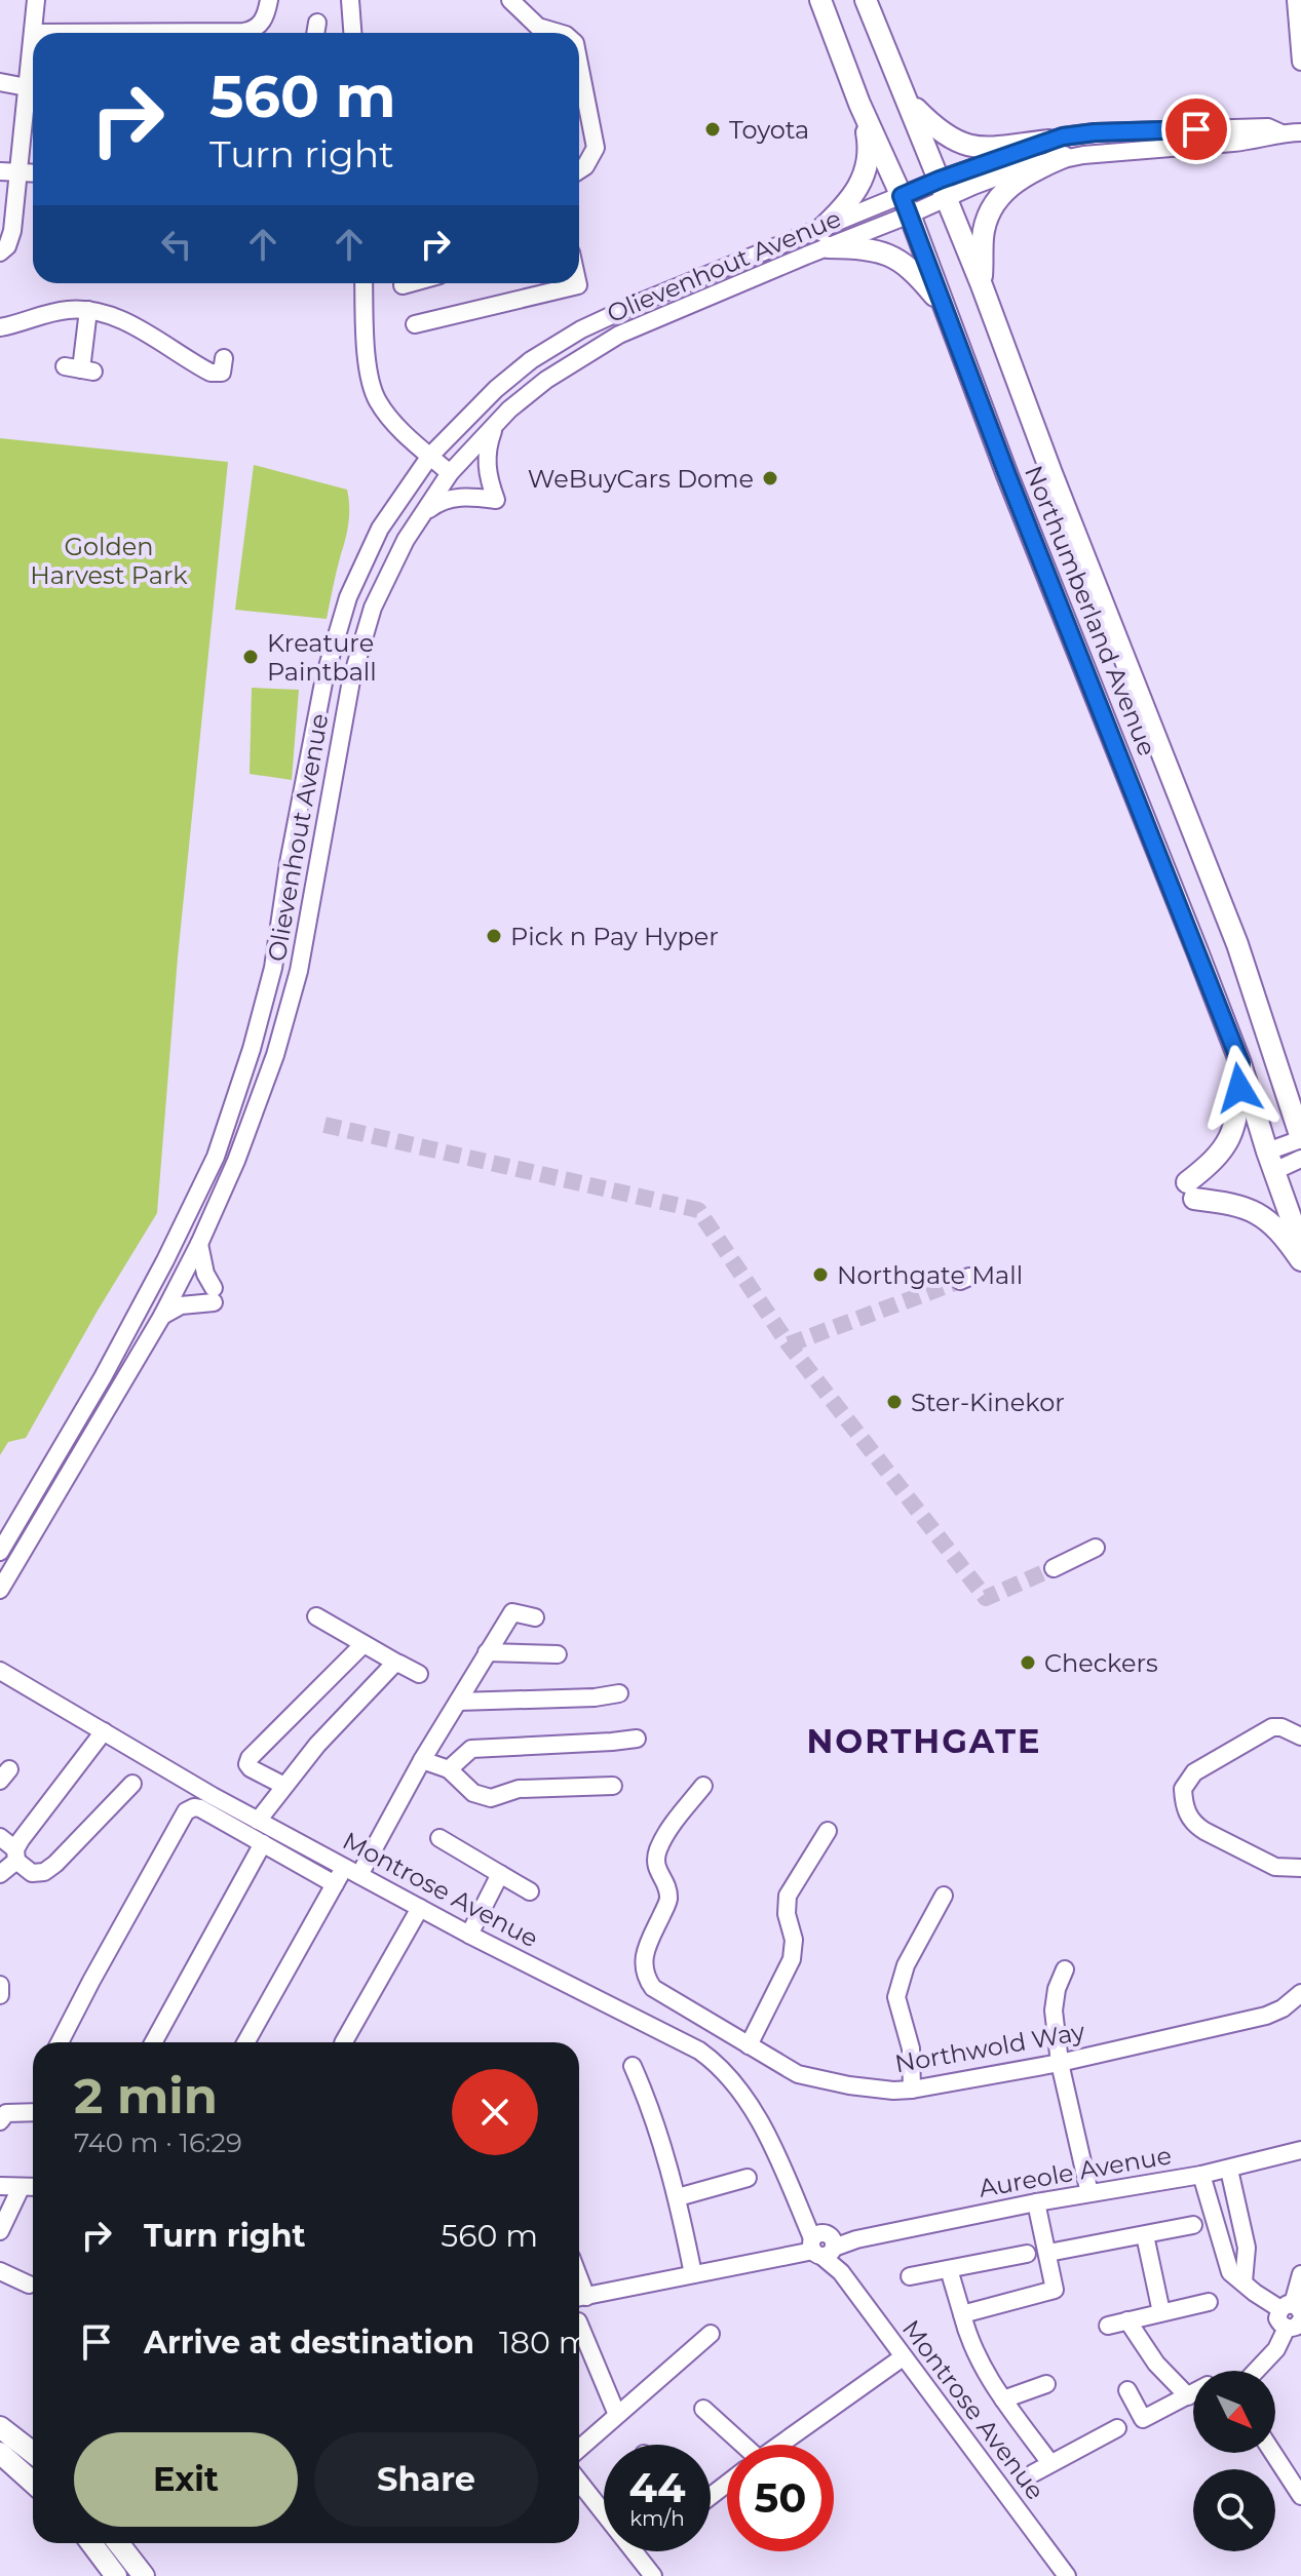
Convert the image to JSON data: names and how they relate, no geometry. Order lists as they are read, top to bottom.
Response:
{
  "streets": {
    "main road": ["Northumberland Avenue"],
    "street": [
      "Olievenhout Avenue",
      "Montrose Avenue",
      "Northwold Way",
      "Aureole Avenue"
    ]
  },
  "crossings": [
    ["Olievenhout Avenue", "Northumberland Avenue"],
    ["Montrose Avenue", "Aureole Avenue"]
  ],
  "districts": ["NORTHGATE"],
  "parks": ["Golden Harvest Park"],
  "places": [
    "Toyota",
    "WeBuyCars Dome",
    "Kreature Paintball",
    "Pick n Pay Hyper",
    "Northgate Mall",
    "Ster-Kinekor",
    "Checkers"
  ],
  "north": "bottom right",
  "page": {
    "turn": ["560 m", "Turn right"],
    "heading": ["2 min", "740 m · 16:29"],
    "list": [
      {
        "name": "Turn right",
        "value": "560 m"
      },
      {
        "name": "Arrive at destination",
        "value": "180 m"
      }
    ],
    "buttons": ["Exit", "Share"],
    "speed": "44 km/h",
    "limit": "50"
  }
}
